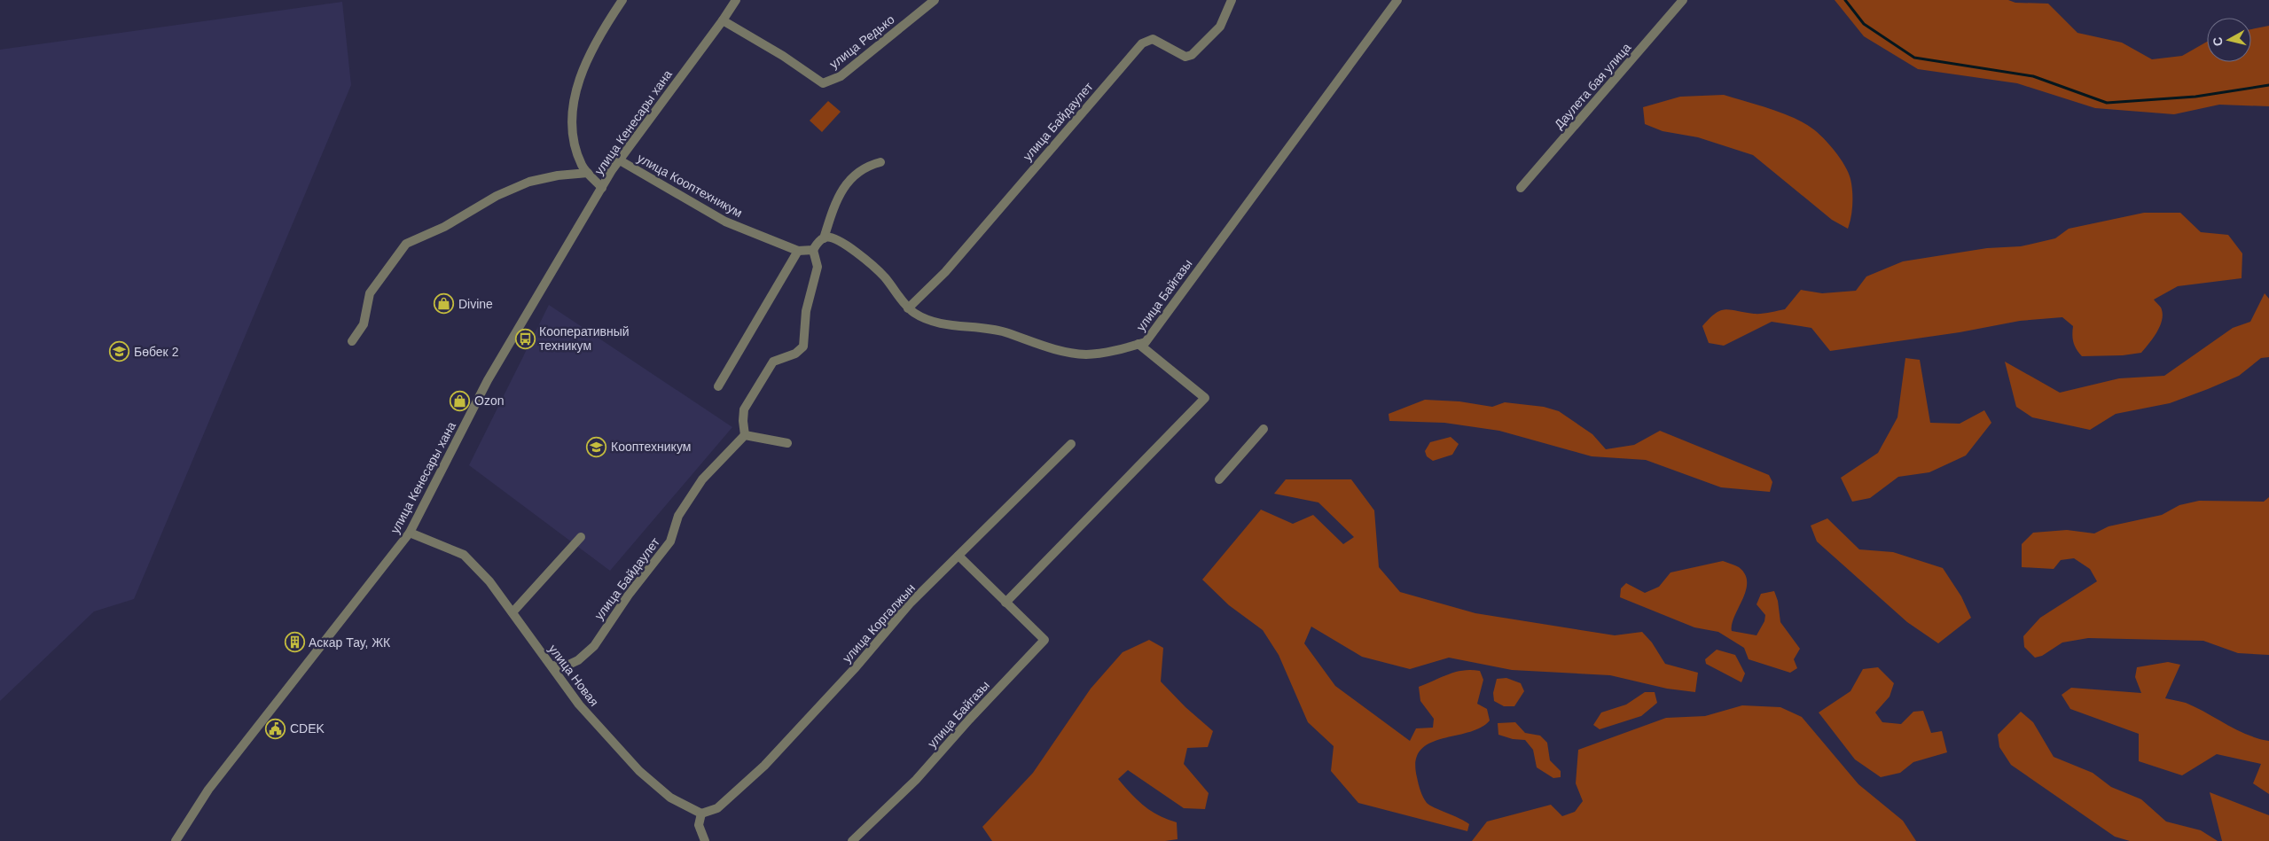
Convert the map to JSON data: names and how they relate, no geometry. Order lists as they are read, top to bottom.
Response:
{
  "streets": {
    "street": [
      "улица Редько",
      "Даулета бая улица",
      "улица Байдаулет",
      "улица Кенесары хана",
      "улица Кооптехникум",
      "улица Байгазы",
      "улица Коргалжын",
      "улица Новая"
    ]
  },
  "crossings": [
    ["улица Редько", "улица Кенесары хана"],
    ["улица Байдаулет", "улица Новая"],
    ["улица Кенесары хана", "улица Кооптехникум"],
    ["улица Кенесары хана", "улица Новая"],
    ["улица Байгазы", "улица Коргалжын"],
    ["улица Коргалжын", "улица Новая"]
  ],
  "places": {
    "shop": ["Divine", "Ozon"],
    "bus stop": ["Кооперативный техникум"],
    "school or university": ["Бөбек 2", "Кооптехникум"],
    "building": ["Аскар Тау, ЖК"],
    "public building": ["CDEK"]
  },
  "north": "left"
}
